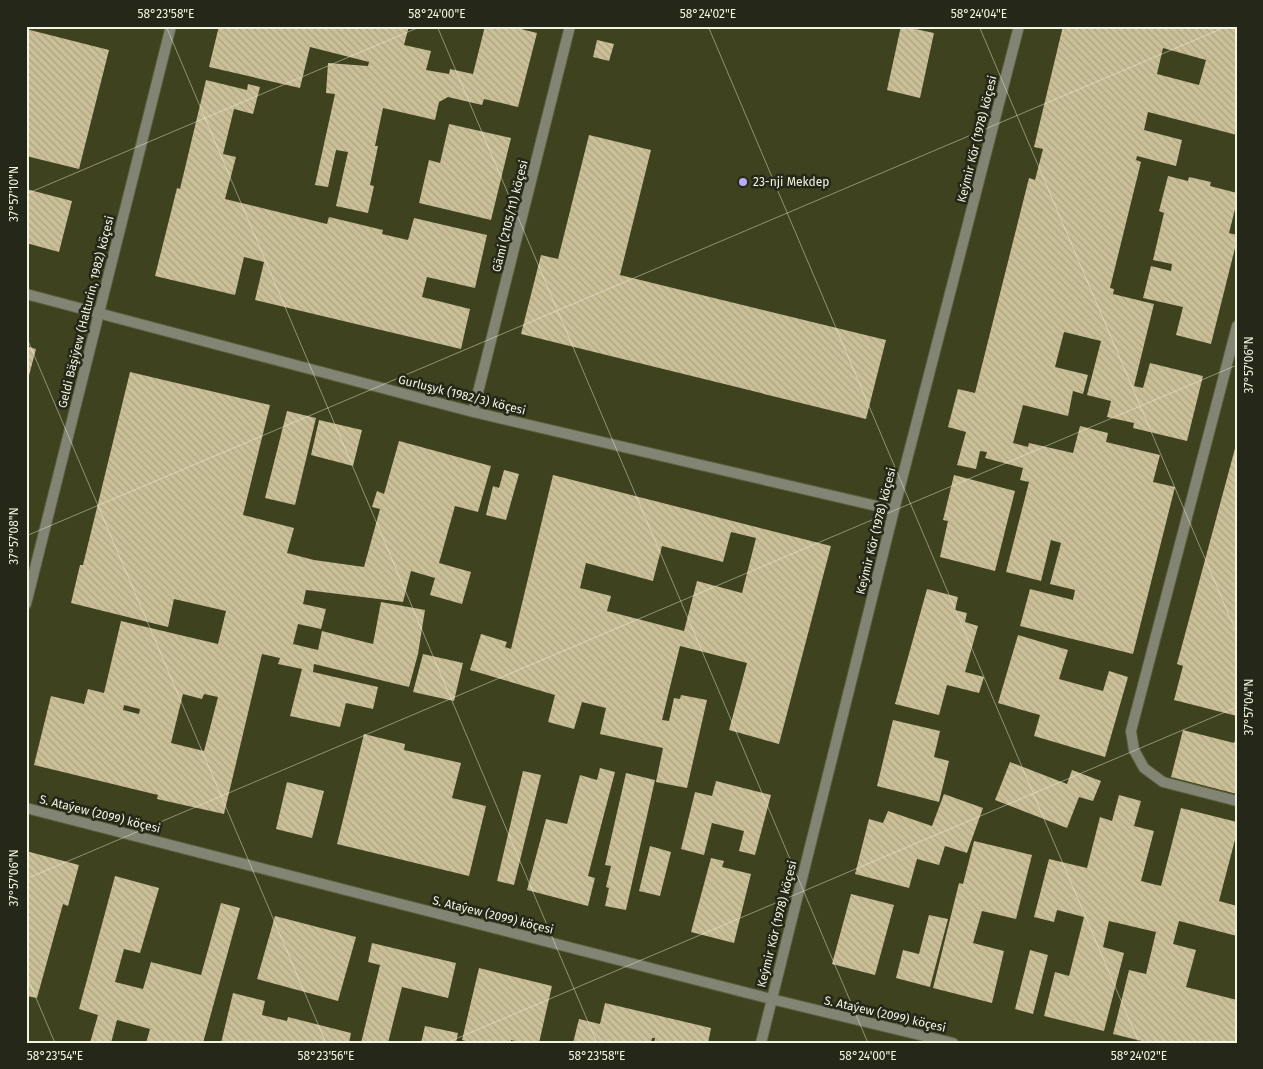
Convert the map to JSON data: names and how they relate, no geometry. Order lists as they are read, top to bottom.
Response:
{
  "streets": {
    "street": [
      "Keýmir Kör (1978) köçesi",
      "Gämi (2105/11) köçesi",
      "Geldi Bäşiýew (Halturin, 1982) köçesi",
      "Gurluşyk (1982/3) köçesi",
      "S. Ataýew (2099) köçesi"
    ]
  },
  "crossings": [
    ["Keýmir Kör (1978) köçesi", "Gurluşyk (1982/3) köçesi"],
    ["Keýmir Kör (1978) köçesi", "S. Ataýew (2099) köçesi"],
    ["Gämi (2105/11) köçesi", "Gurluşyk (1982/3) köçesi"],
    ["Geldi Bäşiýew (Halturin, 1982) köçesi", "Gurluşyk (1982/3) köçesi"]
  ],
  "places": ["23-nji Mekdep"],
  "coordinates": [
    "58°23'58\"E",
    "58°24'00\"E",
    "58°24'02\"E",
    "58°24'04\"E",
    "37°57'10\"N",
    "37°57'06\"N",
    "37°57'08\"N",
    "37°57'04\"N",
    "58°23'54\"E",
    "58°23'56\"E"
  ]
}
